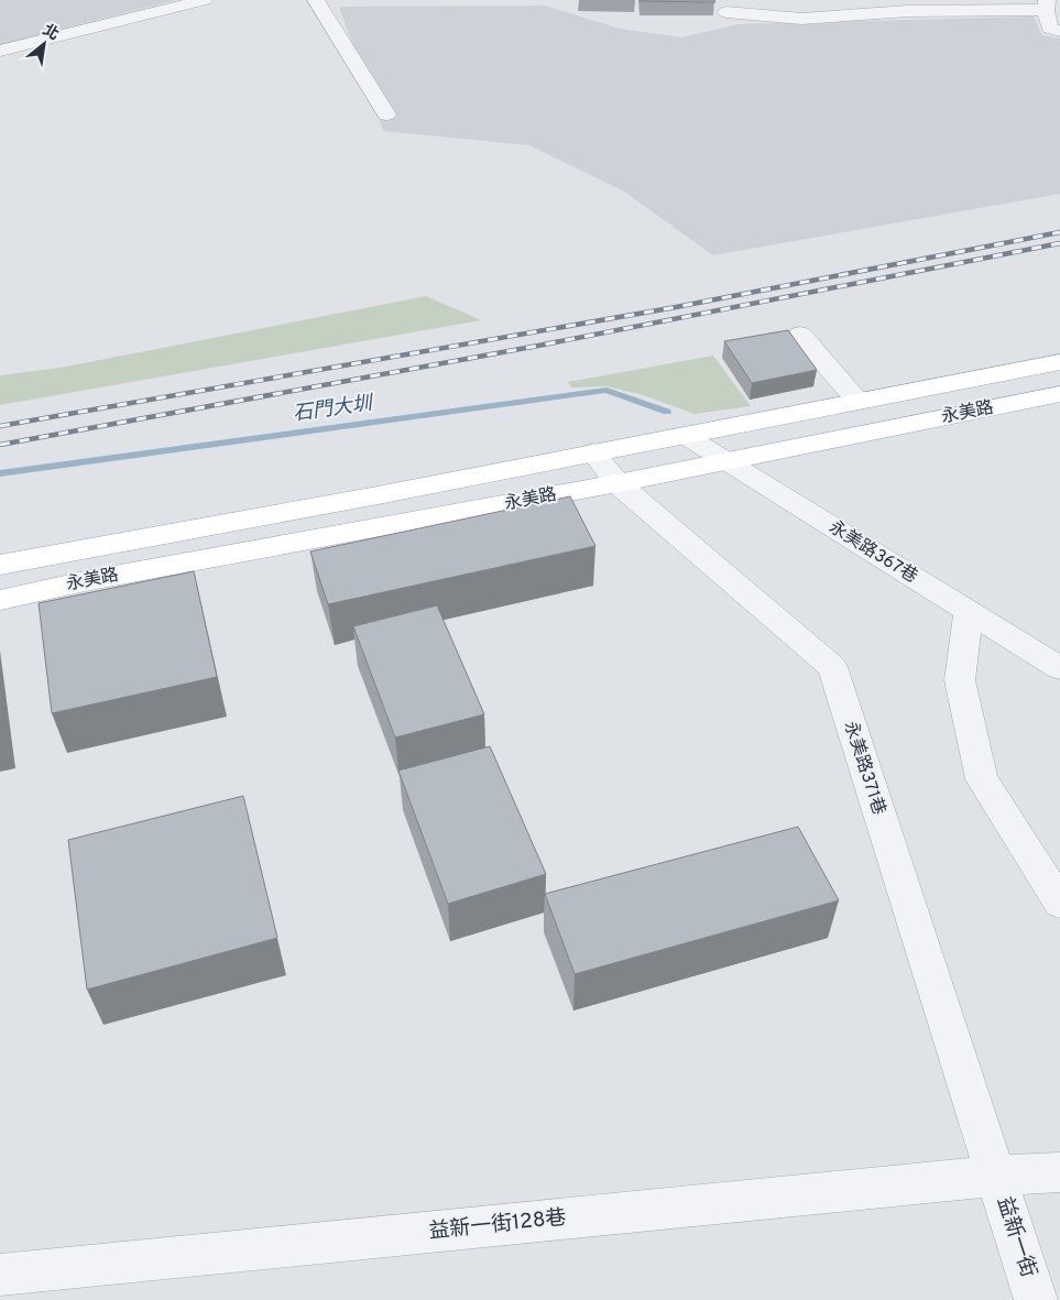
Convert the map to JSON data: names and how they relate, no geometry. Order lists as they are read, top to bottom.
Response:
{
  "streets": {
    "main road": ["永美路"],
    "street": [
      "永美路367巷",
      "永美路371巷",
      "益新一街128巷",
      "益新一街"
    ]
  },
  "crossings": [
    ["永美路", "永美路367巷"],
    ["永美路", "永美路371巷"],
    ["永美路371巷", "益新一街128巷"],
    ["永美路371巷", "益新一街"],
    ["益新一街128巷", "益新一街"]
  ],
  "water": ["石門大圳"],
  "north": "top right"
}
